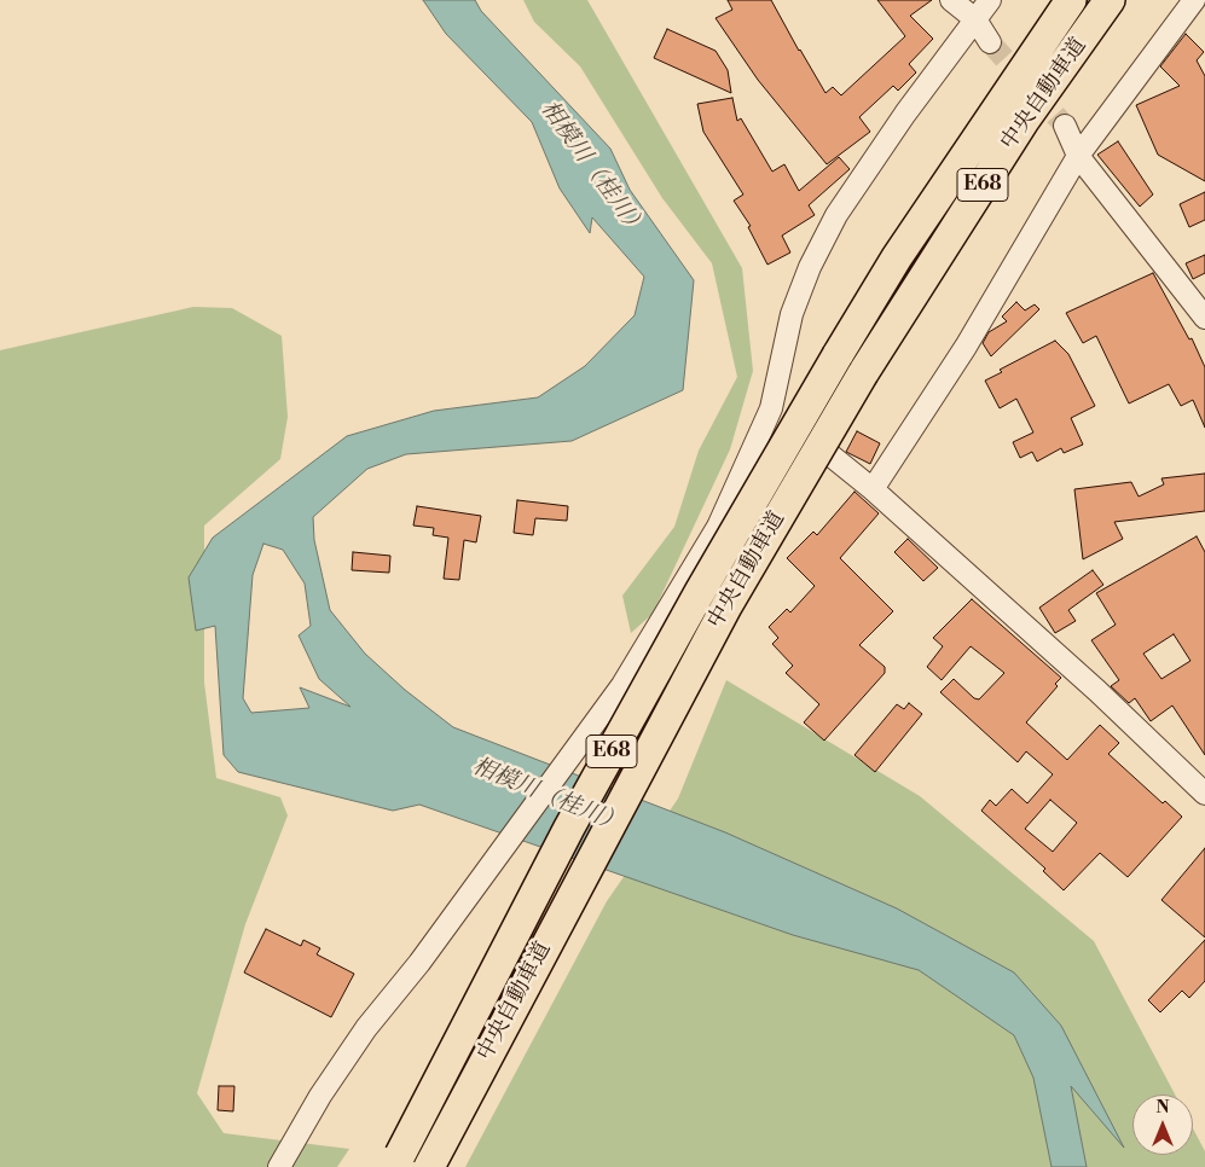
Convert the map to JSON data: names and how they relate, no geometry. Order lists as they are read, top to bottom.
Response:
{
  "streets": {
    "highway": ["中央自動車道", "E68"]
  },
  "water": ["相模川（桂川）"],
  "north": "top"
}
